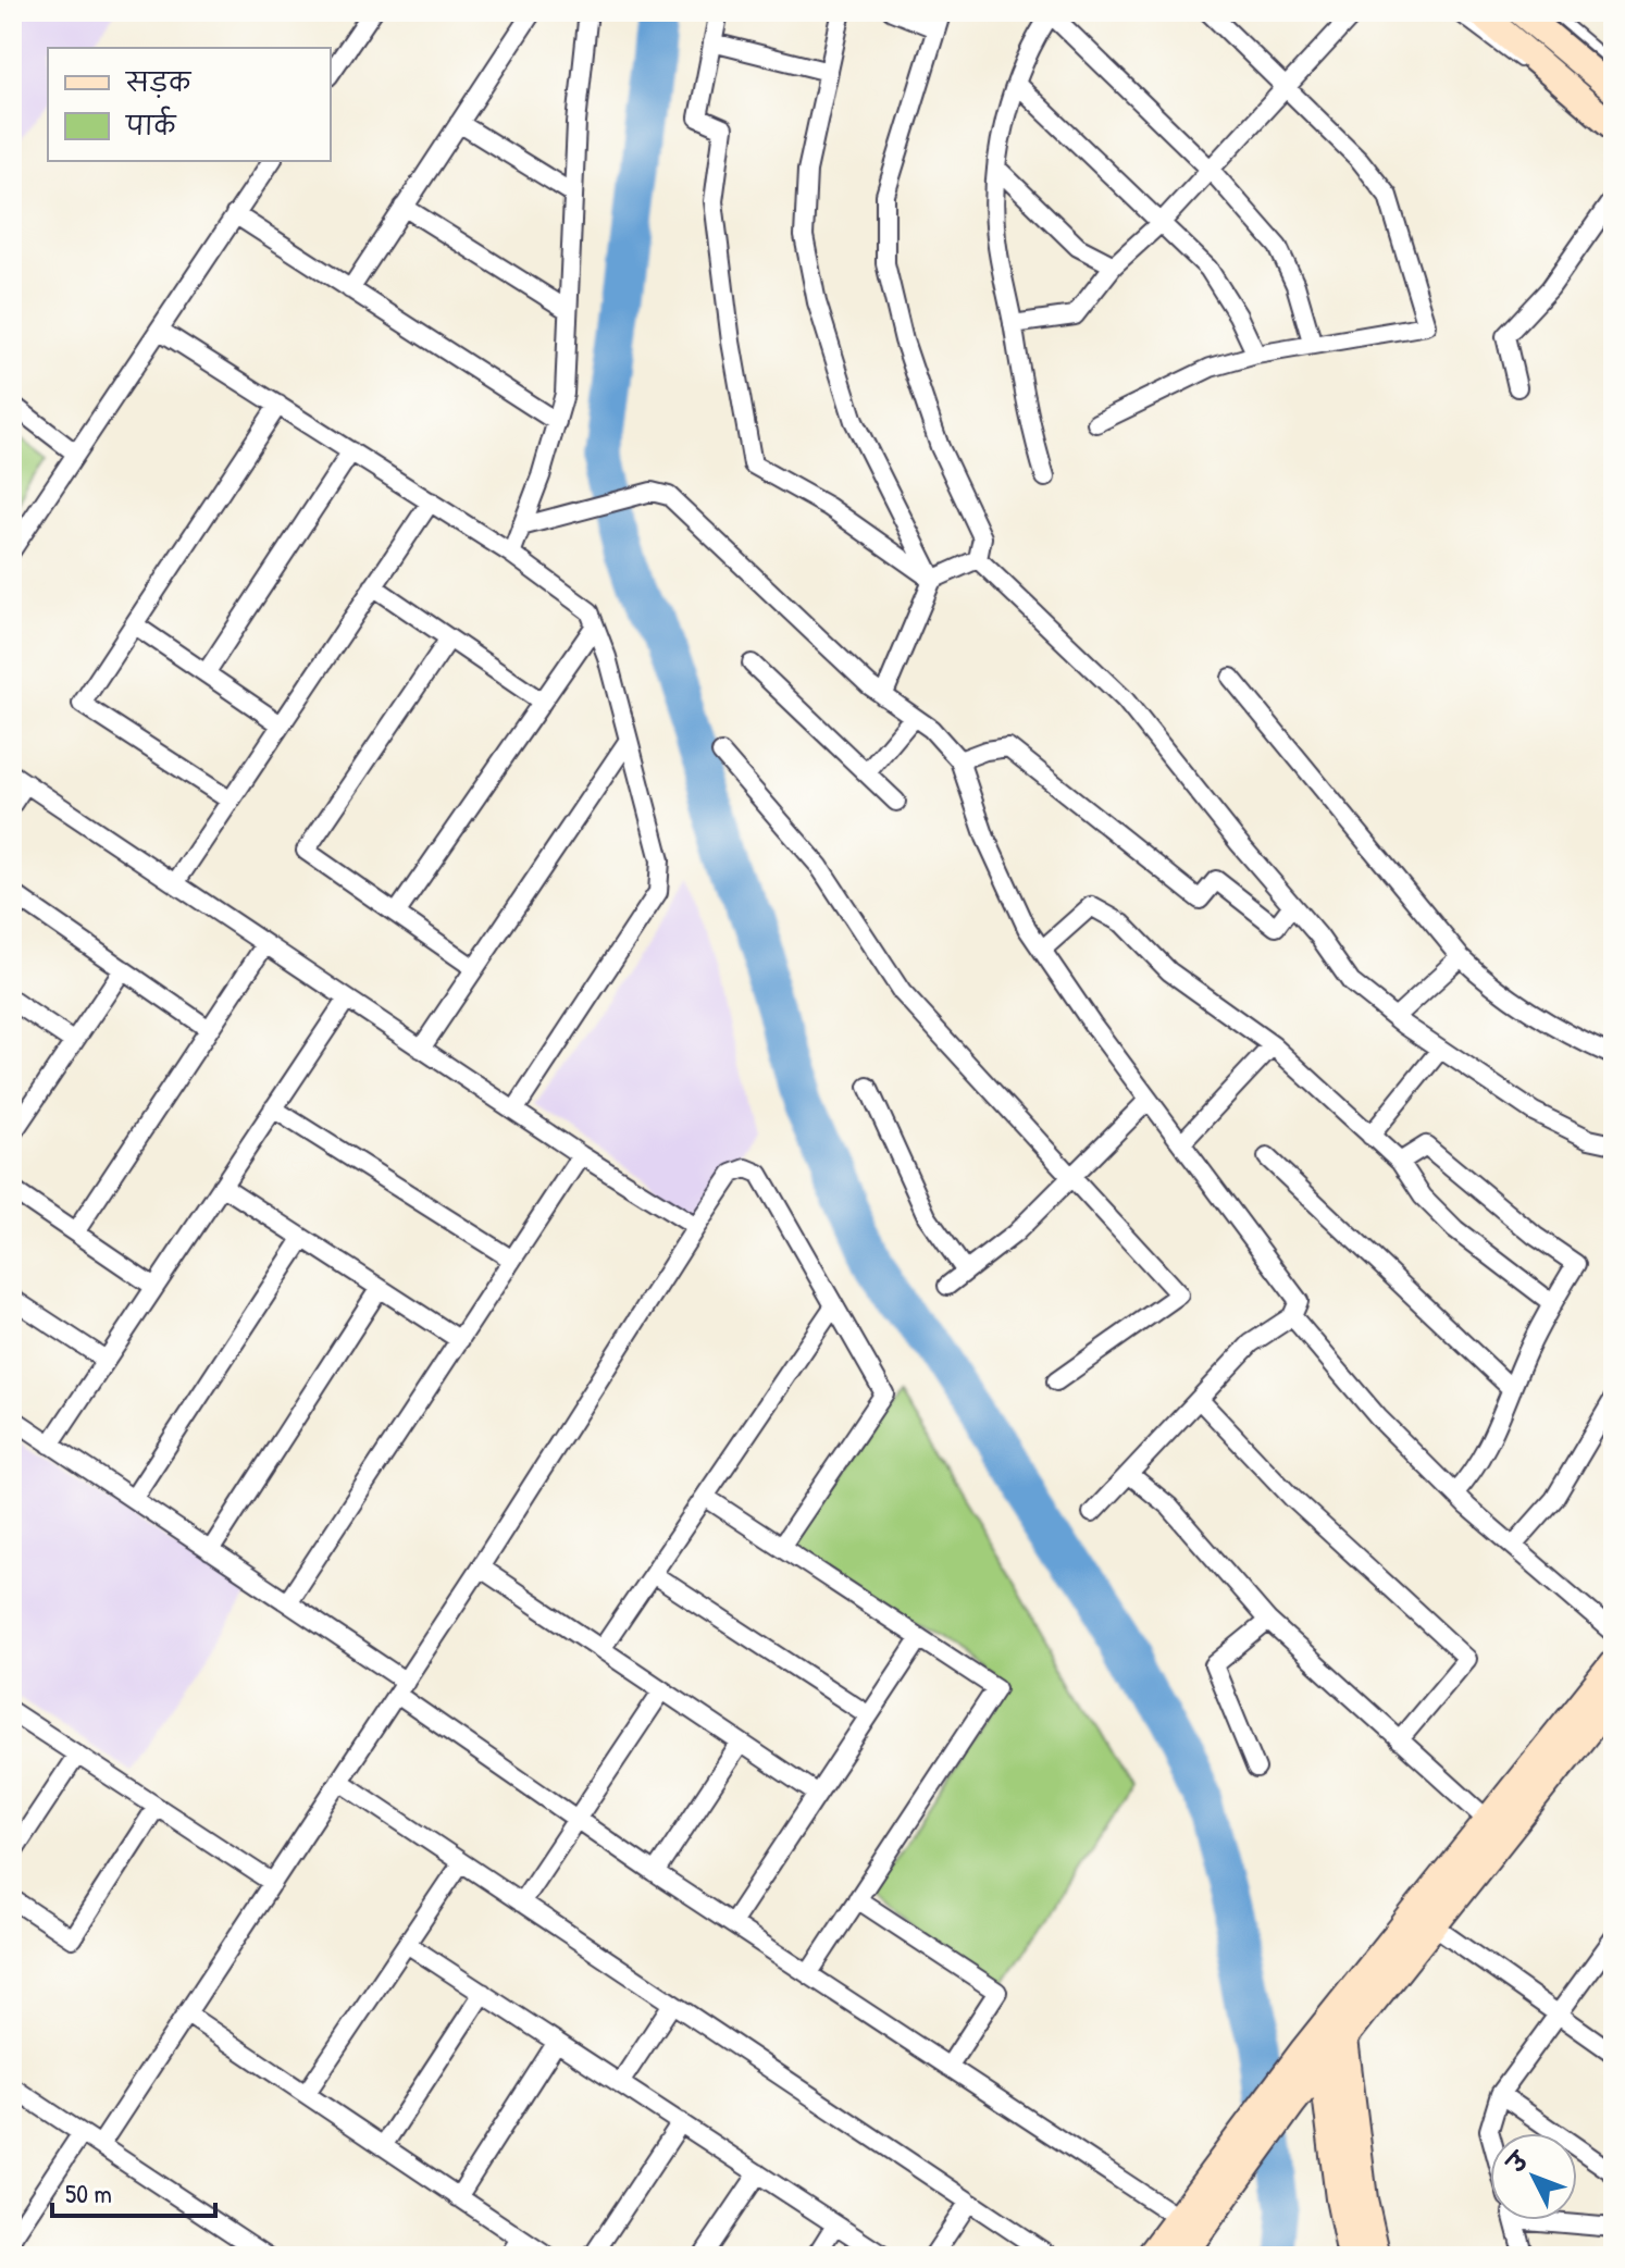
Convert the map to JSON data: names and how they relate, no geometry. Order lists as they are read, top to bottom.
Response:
{
  "legend": ["सड़क", "पार्क"],
  "scale_bar": "50 m",
  "north": "top left"
}
